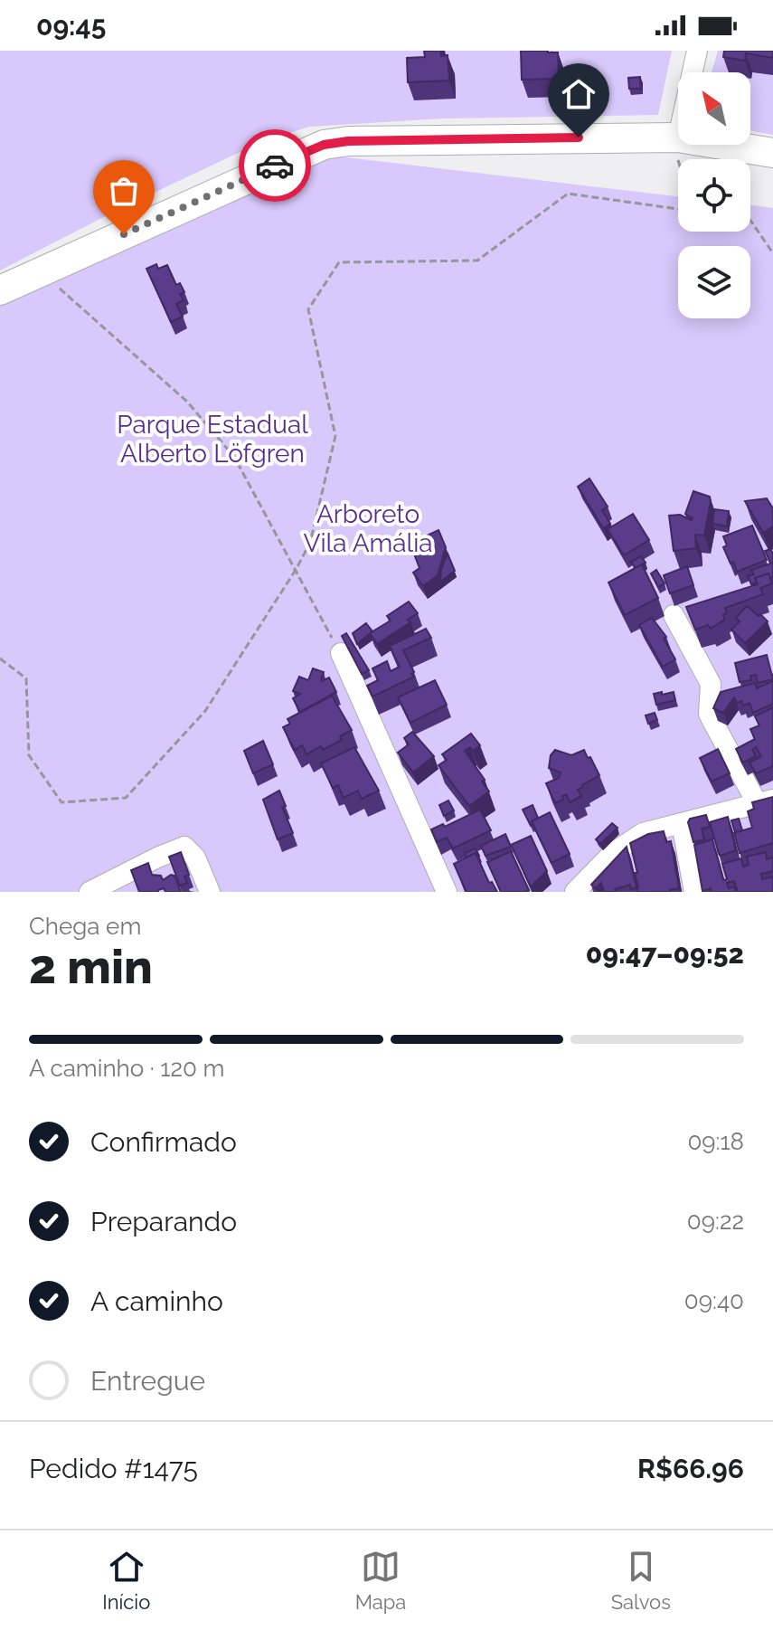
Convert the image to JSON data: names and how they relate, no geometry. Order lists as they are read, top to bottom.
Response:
{
  "parks": ["Parque Estadual Alberto Löfgren", "Arboreto Vila Amália"],
  "north": "top left",
  "page": {
    "status": "09:45",
    "heading": ["2 min", "Chega em", "09:47–09:52"],
    "panel": ["Pedido #1475", "R$66.96"],
    "bar": "A caminho · 120 m",
    "list": [
      ["Confirmado", "09:18"],
      ["Preparando", "09:22"],
      ["A caminho", "09:40"],
      "Entregue"
    ],
    "tabs": ["Início", "Mapa", "Salvos"]
  }
}
